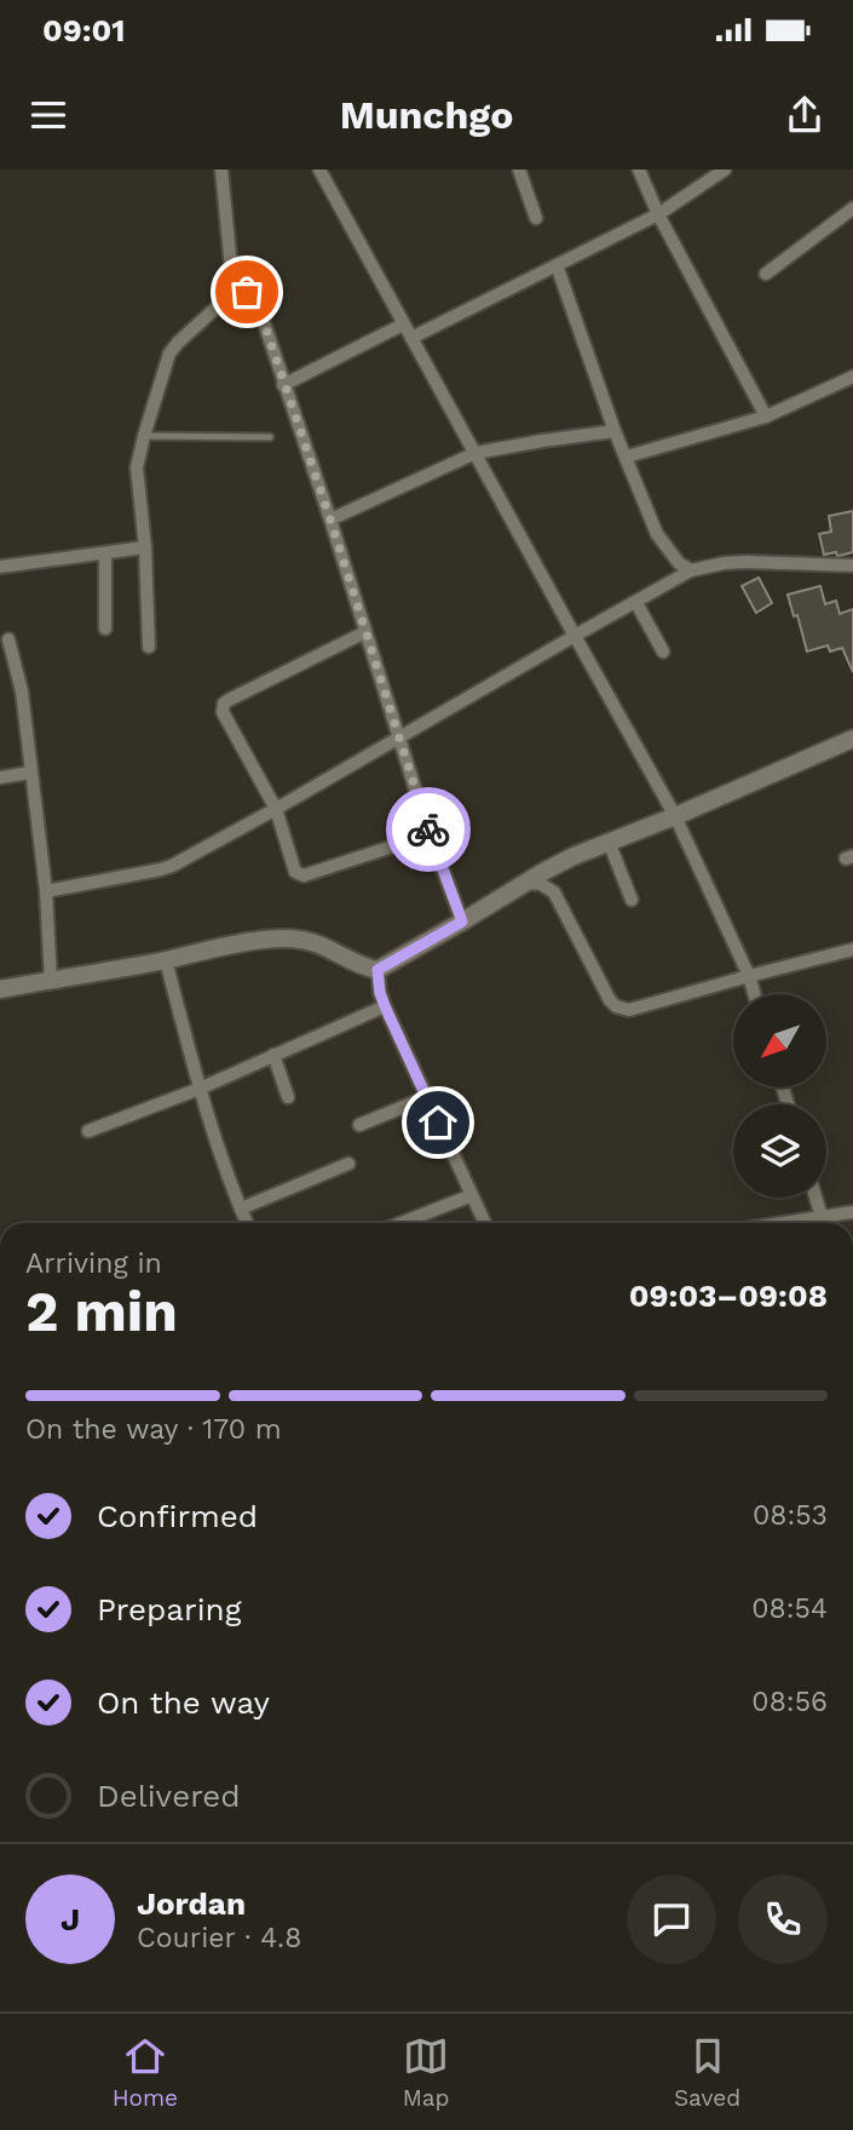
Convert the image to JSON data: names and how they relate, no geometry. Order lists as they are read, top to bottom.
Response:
{
  "north": "bottom left",
  "page": {
    "status": "09:01",
    "header": "Munchgo",
    "heading": ["2 min", "Arriving in", "09:03–09:08"],
    "panel": ["Jordan", "Courier · 4.8"],
    "bar": "On the way · 170 m",
    "list": [
      ["Confirmed", "08:53"],
      ["Preparing", "08:54"],
      ["On the way", "08:56"],
      "Delivered"
    ],
    "round": "J",
    "tabs": ["Home", "Map", "Saved"]
  }
}
